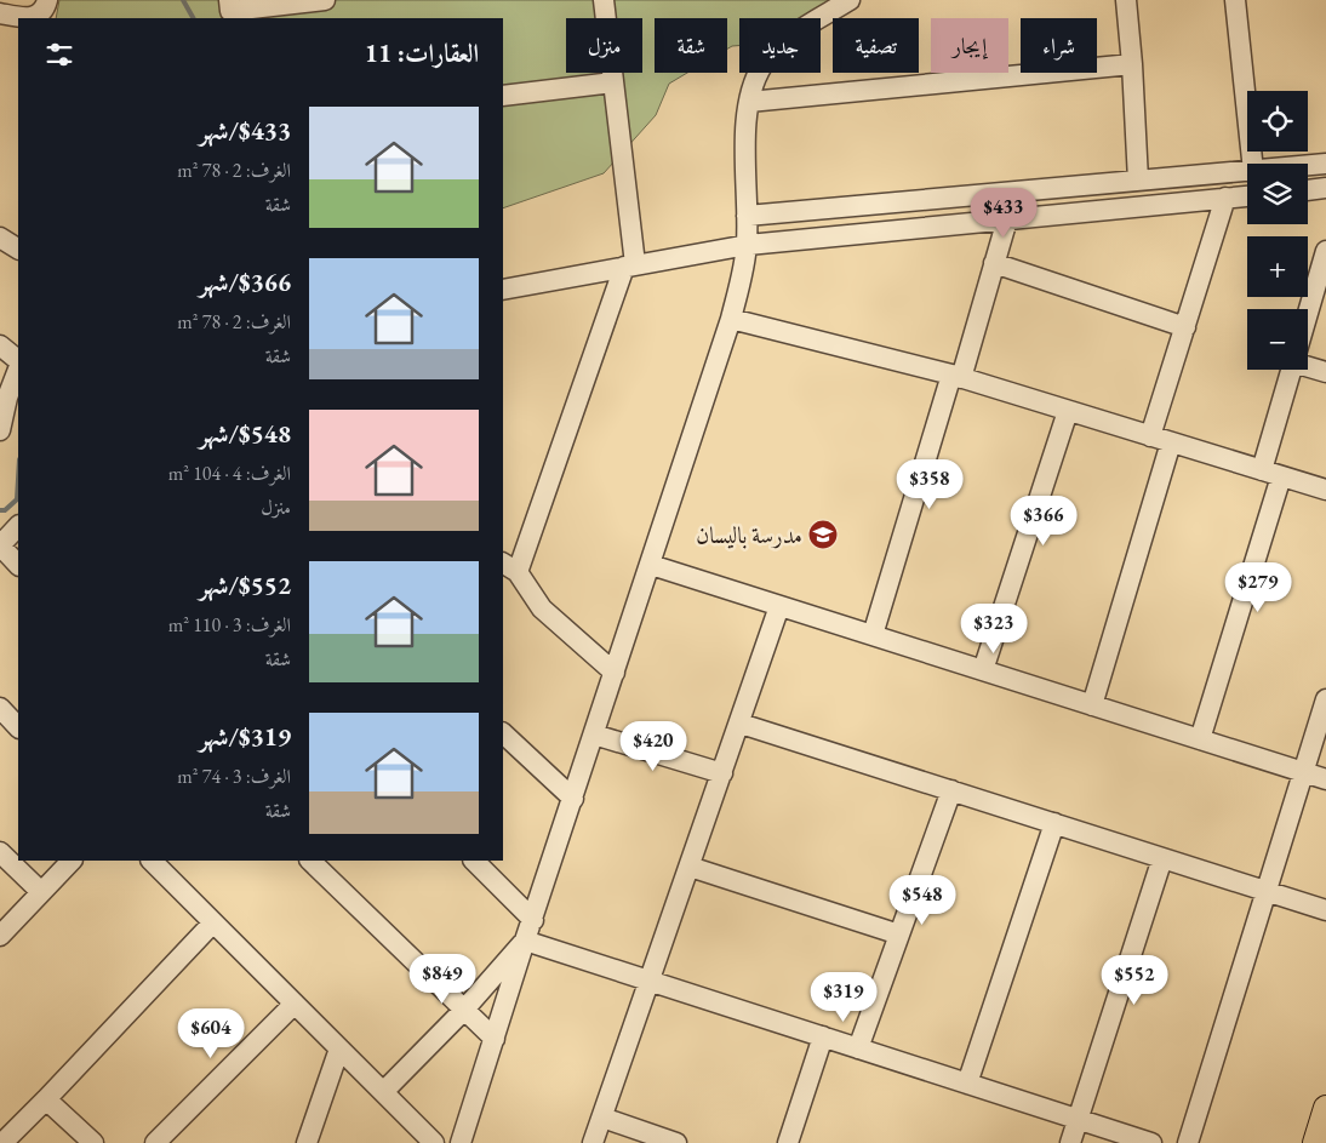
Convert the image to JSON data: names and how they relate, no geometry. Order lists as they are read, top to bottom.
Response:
{
  "places": {
    "school or university": ["مدرسة بالیسان"]
  },
  "page": {
    "chip": [
      "شراء",
      "إيجار",
      "تصفية",
      "جديد",
      "شقة",
      "منزل"
    ],
    "heading": "العقارات: 11",
    "map_buttons": ["+", "−"],
    "list": [
      {
        "name": "$433/شهر",
        "note": "الغرف: 2 · 78 m² · شقة"
      },
      {
        "name": "$366/شهر",
        "note": "الغرف: 2 · 78 m² · شقة"
      },
      {
        "name": "$548/شهر",
        "note": "الغرف: 4 · 104 m² · منزل"
      },
      {
        "name": "$552/شهر",
        "note": "الغرف: 3 · 110 m² · شقة"
      },
      {
        "name": "$319/شهر",
        "note": "الغرف: 3 · 74 m² · شقة"
      }
    ],
    "price": [
      "$433",
      "$358",
      "$366",
      "$279",
      "$323",
      "$420",
      "$548",
      "$849",
      "$552",
      "$319",
      "$604"
    ]
  }
}
